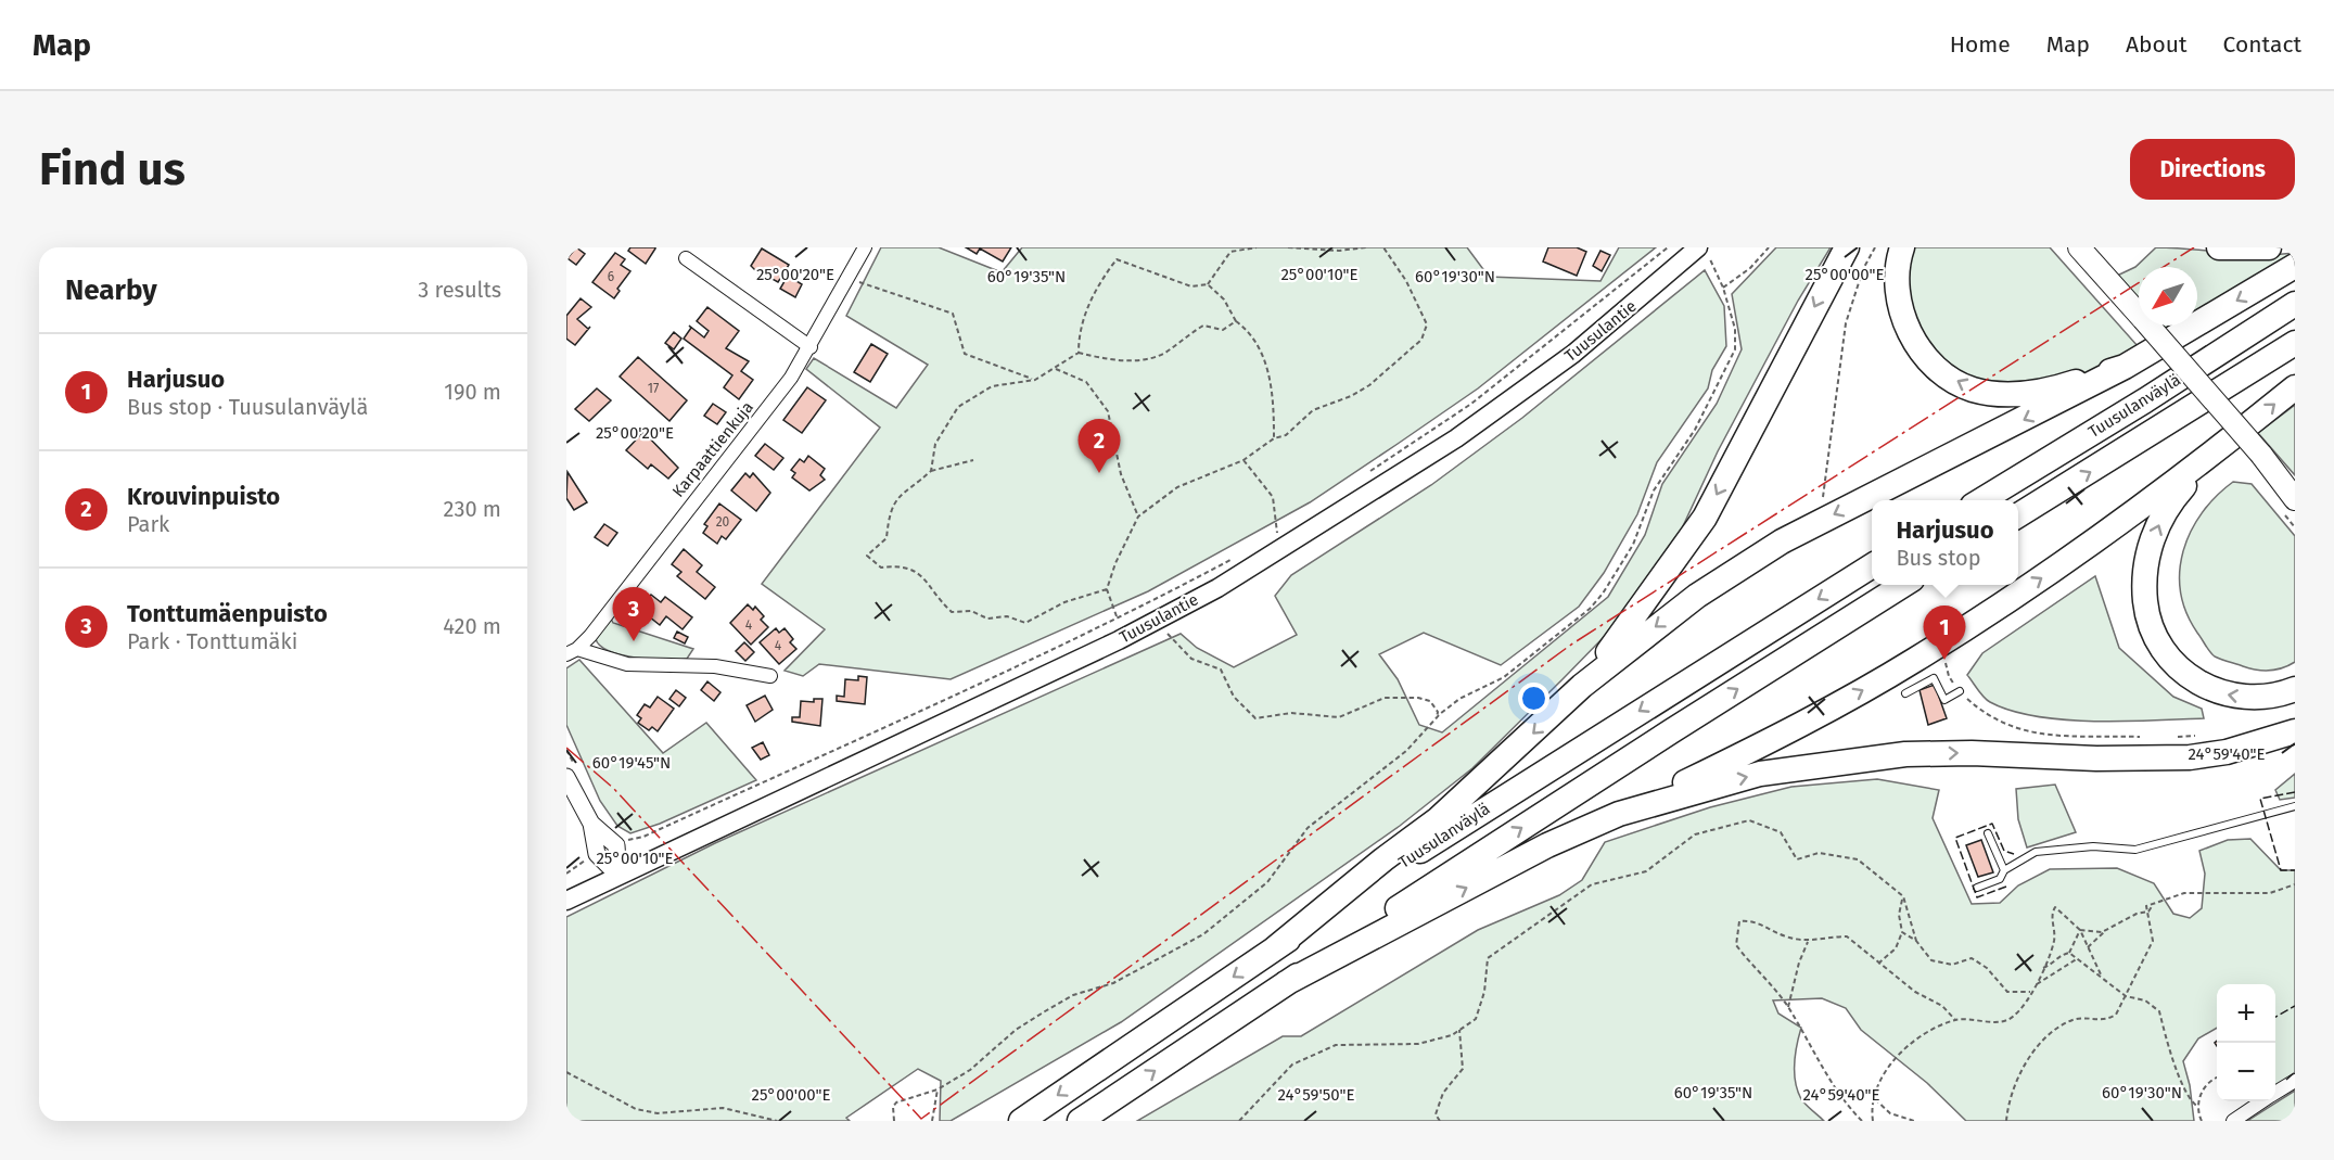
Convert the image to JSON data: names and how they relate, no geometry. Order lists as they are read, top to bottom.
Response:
{
  "streets": {
    "highway": ["Tuusulanväylä"],
    "main road": ["Tuusulantie"],
    "street": ["Karpaattienkuja"]
  },
  "house_numbers": [
    "6",
    "17",
    "20",
    "4",
    "4"
  ],
  "north": "bottom left",
  "page": {
    "header": "Map",
    "nav": [
      "Home",
      "Map",
      "About",
      "Contact"
    ],
    "buttons": "Directions",
    "title": "Find us",
    "heading": ["Nearby", "3 results"],
    "list": [
      {
        "mark": "1",
        "name": "Harjusuo",
        "note": "Bus stop · Tuusulanväylä",
        "value": "190 m"
      },
      {
        "mark": "2",
        "name": "Krouvinpuisto",
        "note": "Park",
        "value": "230 m"
      },
      {
        "mark": "3",
        "name": "Tonttumäenpuisto",
        "note": "Park · Tonttumäki",
        "value": "420 m"
      }
    ],
    "pins": ["2", "3", "1"],
    "popup": ["Harjusuo", "Bus stop"],
    "map_buttons": ["+", "−"]
  },
  "coordinates": [
    "25°00'20\"E",
    "25°00'10\"E",
    "25°00'00\"E",
    "60°19'35\"N",
    "60°19'30\"N",
    "24°59'40\"E",
    "60°19'45\"N",
    "24°59'50\"E"
  ]
}
